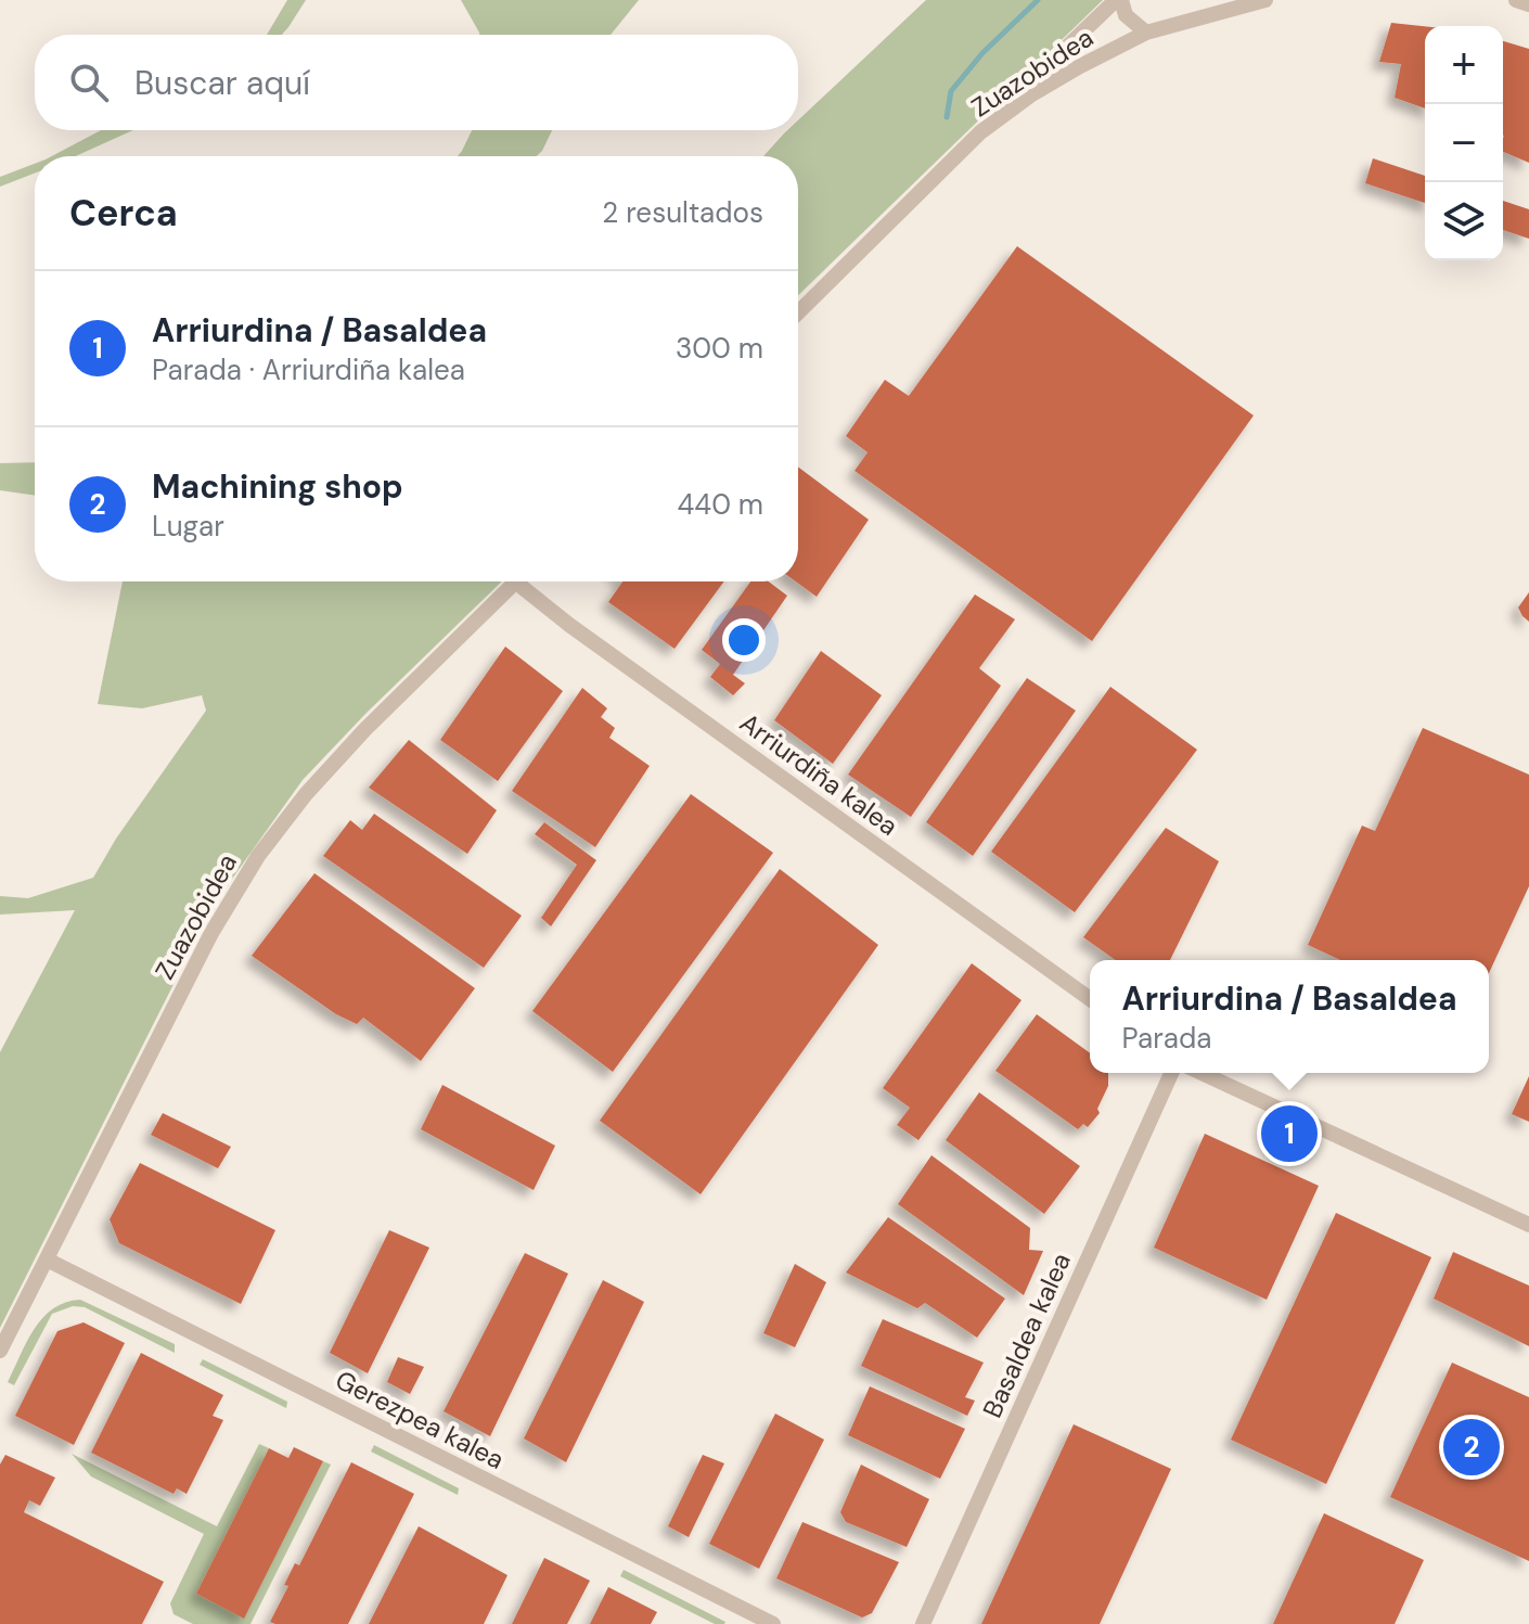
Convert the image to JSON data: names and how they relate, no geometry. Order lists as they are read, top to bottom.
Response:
{
  "streets": {
    "street": [
      "Zuazobidea",
      "Arriurdiña kalea",
      "Basaldea kalea",
      "Gerezpea kalea"
    ]
  },
  "crossings": [
    ["Zuazobidea", "Gerezpea kalea"]
  ],
  "page": {
    "map_buttons": ["+", "−"],
    "search": "Buscar aquí",
    "heading": ["Cerca", "2 resultados"],
    "list": [
      {
        "mark": "1",
        "name": "Arriurdina / Basaldea",
        "note": "Parada · Arriurdiña kalea",
        "value": "300 m"
      },
      {
        "mark": "2",
        "name": "Machining shop",
        "note": "Lugar",
        "value": "440 m"
      }
    ],
    "popup": ["Arriurdina / Basaldea", "Parada"],
    "pins": ["1", "2"]
  }
}
